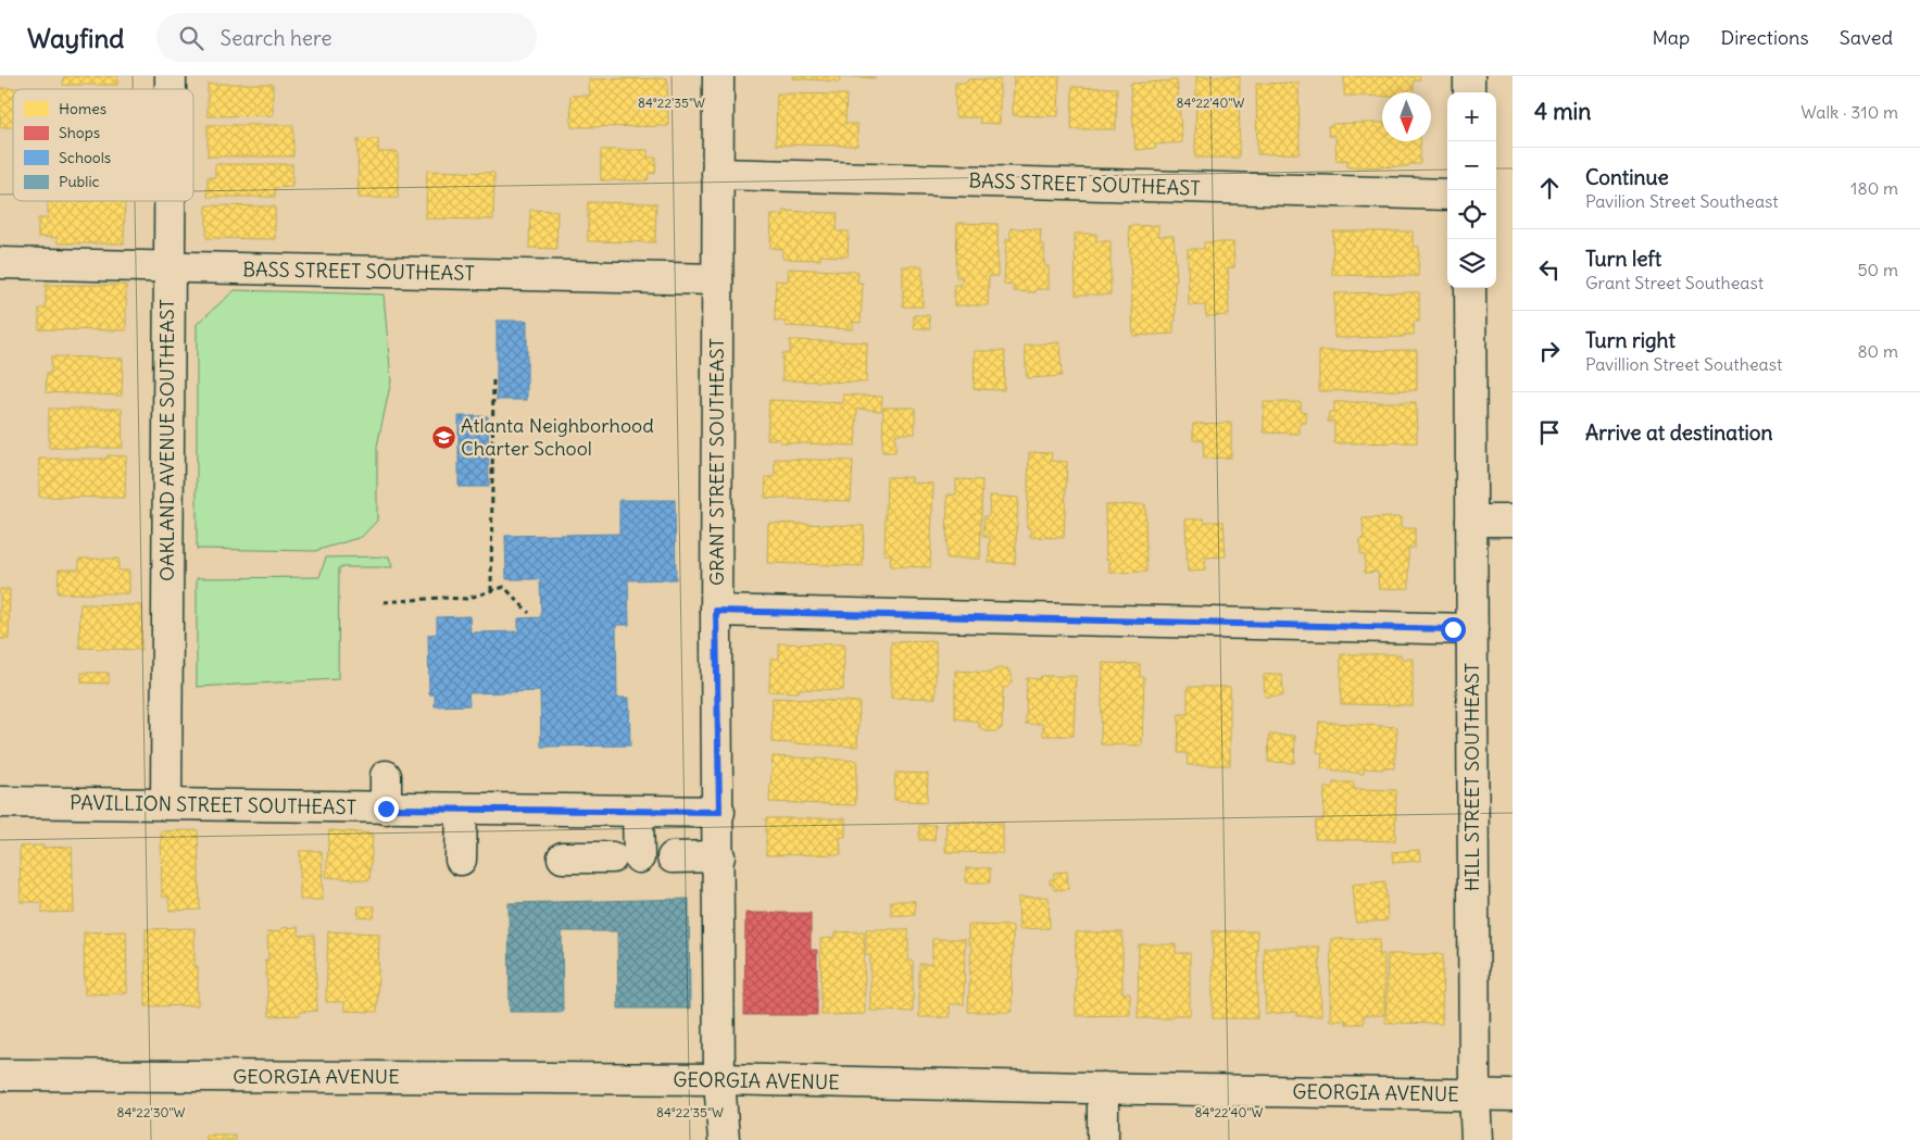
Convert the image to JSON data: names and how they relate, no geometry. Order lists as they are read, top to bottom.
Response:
{
  "streets": {
    "street": [
      "BASS STREET SOUTHEAST",
      "OAKLAND AVENUE SOUTHEAST",
      "GRANT STREET SOUTHEAST",
      "HILL STREET SOUTHEAST",
      "PAVILLION STREET SOUTHEAST",
      "GEORGIA AVENUE"
    ]
  },
  "crossings": [
    ["BASS STREET SOUTHEAST", "OAKLAND AVENUE SOUTHEAST"],
    ["BASS STREET SOUTHEAST", "GRANT STREET SOUTHEAST"],
    ["OAKLAND AVENUE SOUTHEAST", "PAVILLION STREET SOUTHEAST"],
    ["GRANT STREET SOUTHEAST", "PAVILLION STREET SOUTHEAST"],
    ["GRANT STREET SOUTHEAST", "GEORGIA AVENUE"],
    ["HILL STREET SOUTHEAST", "GEORGIA AVENUE"]
  ],
  "places": {
    "school or university": ["Atlanta Neighborhood Charter School"]
  },
  "legend": [
    "Homes",
    "Shops",
    "Schools",
    "Public"
  ],
  "north": "bottom",
  "page": {
    "header": "Wayfind",
    "search": "Search here",
    "nav": ["Map", "Directions", "Saved"],
    "heading": ["4 min", "Walk · 310 m"],
    "map_buttons": ["+", "−"],
    "list": [
      ["Continue", "Pavilion Street Southeast", "180 m"],
      ["Turn left", "Grant Street Southeast", "50 m"],
      ["Turn right", "Pavillion Street Southeast", "80 m"],
      "Arrive at destination"
    ]
  },
  "coordinates": ["84°22'35\"W", "84°22'40\"W", "84°22'30\"W"]
}
